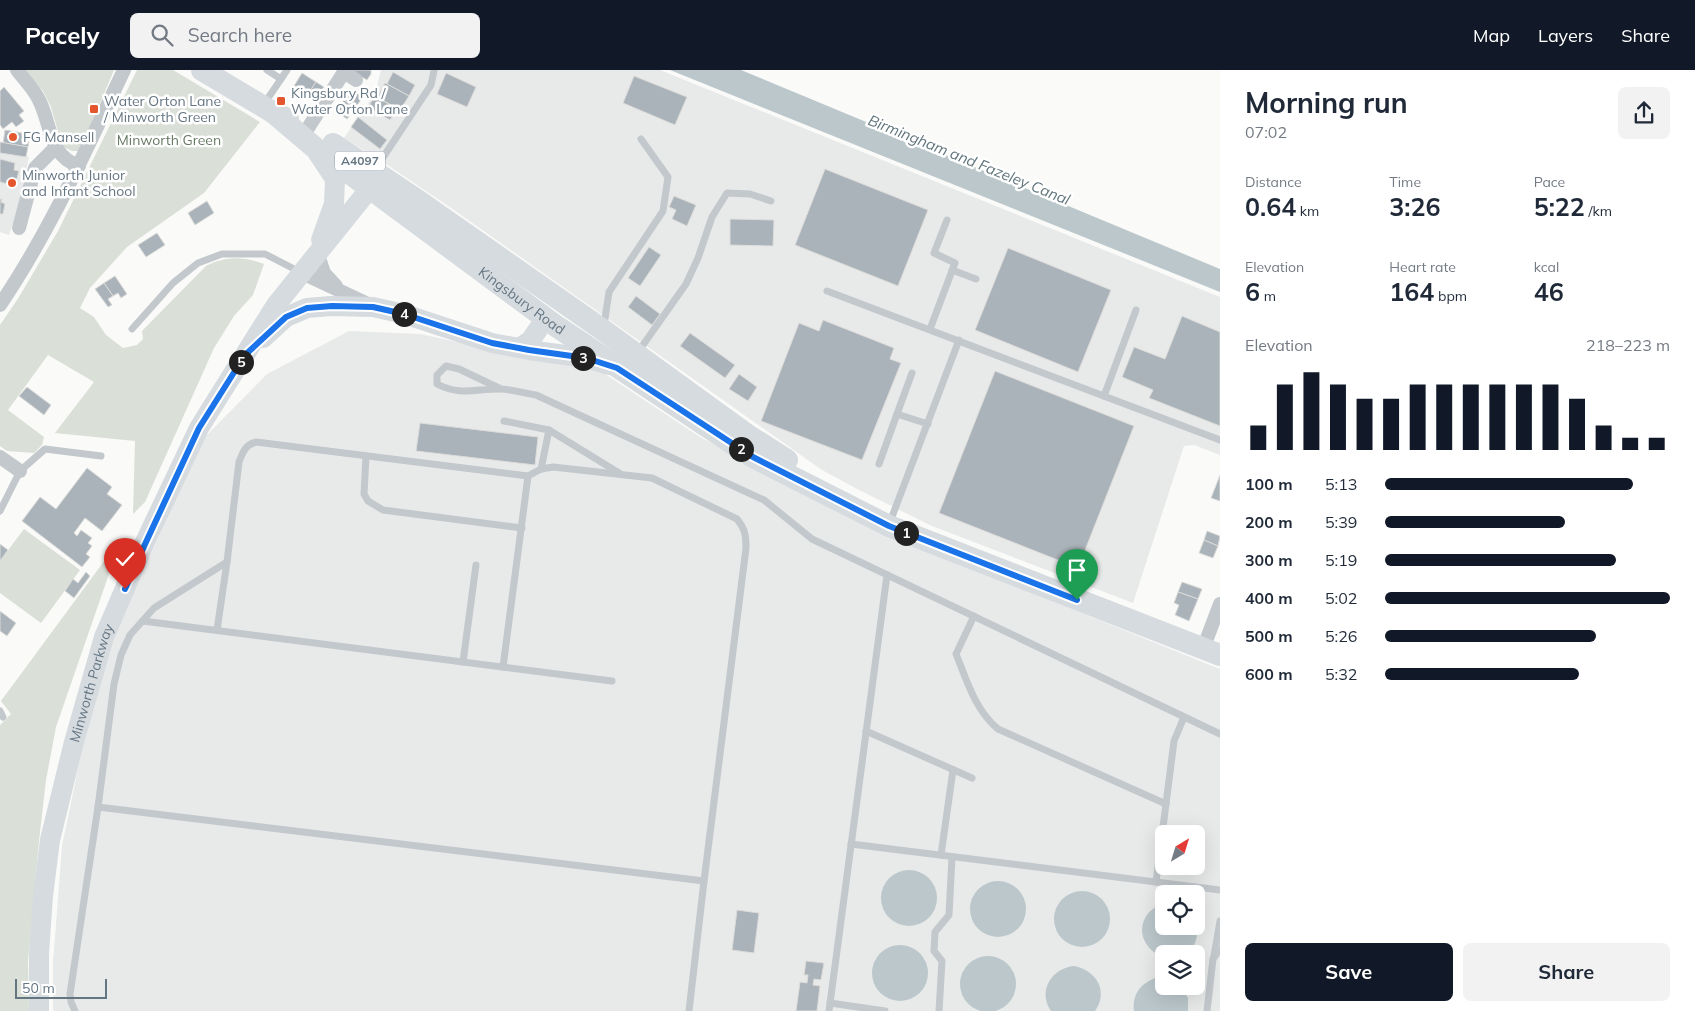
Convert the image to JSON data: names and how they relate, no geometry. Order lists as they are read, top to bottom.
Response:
{
  "streets": {
    "main road": ["A4097", "Kingsbury Road"],
    "street": ["Minworth Parkway"]
  },
  "crossings": [
    ["Kingsbury Road", "Minworth Parkway"]
  ],
  "water": ["Birmingham and Fazeley Canal"],
  "parks": ["Minworth Green"],
  "places": {
    "transit": ["Kingsbury Rd / Water Orton Lane", "Water Orton Lane / Minworth Green"],
    "other": ["FG Mansell", "Minworth Junior and Infant School"]
  },
  "scale_bar": "50 m",
  "north": "top right",
  "page": {
    "header": "Pacely",
    "search": "Search here",
    "nav": ["Map", "Layers", "Share"],
    "heading": ["Morning run", "07:02"],
    "stats": [
      ["Distance", "0.64 km"],
      ["Time", "3:26"],
      ["Pace", "5:22 /km"],
      ["Elevation", "6 m"],
      ["Heart rate", "164 bpm"],
      ["kcal", "46"]
    ],
    "pins": [
      "4",
      "3",
      "5",
      "2",
      "1"
    ],
    "chart": ["Elevation", "218–223 m"],
    "list": [
      {
        "name": "100 m",
        "note": "5:13"
      },
      {
        "name": "200 m",
        "note": "5:39"
      },
      {
        "name": "300 m",
        "note": "5:19"
      },
      {
        "name": "400 m",
        "note": "5:02"
      },
      {
        "name": "500 m",
        "note": "5:26"
      },
      {
        "name": "600 m",
        "note": "5:32"
      }
    ],
    "buttons": ["Save", "Share"],
    "scale": "50 m"
  }
}
